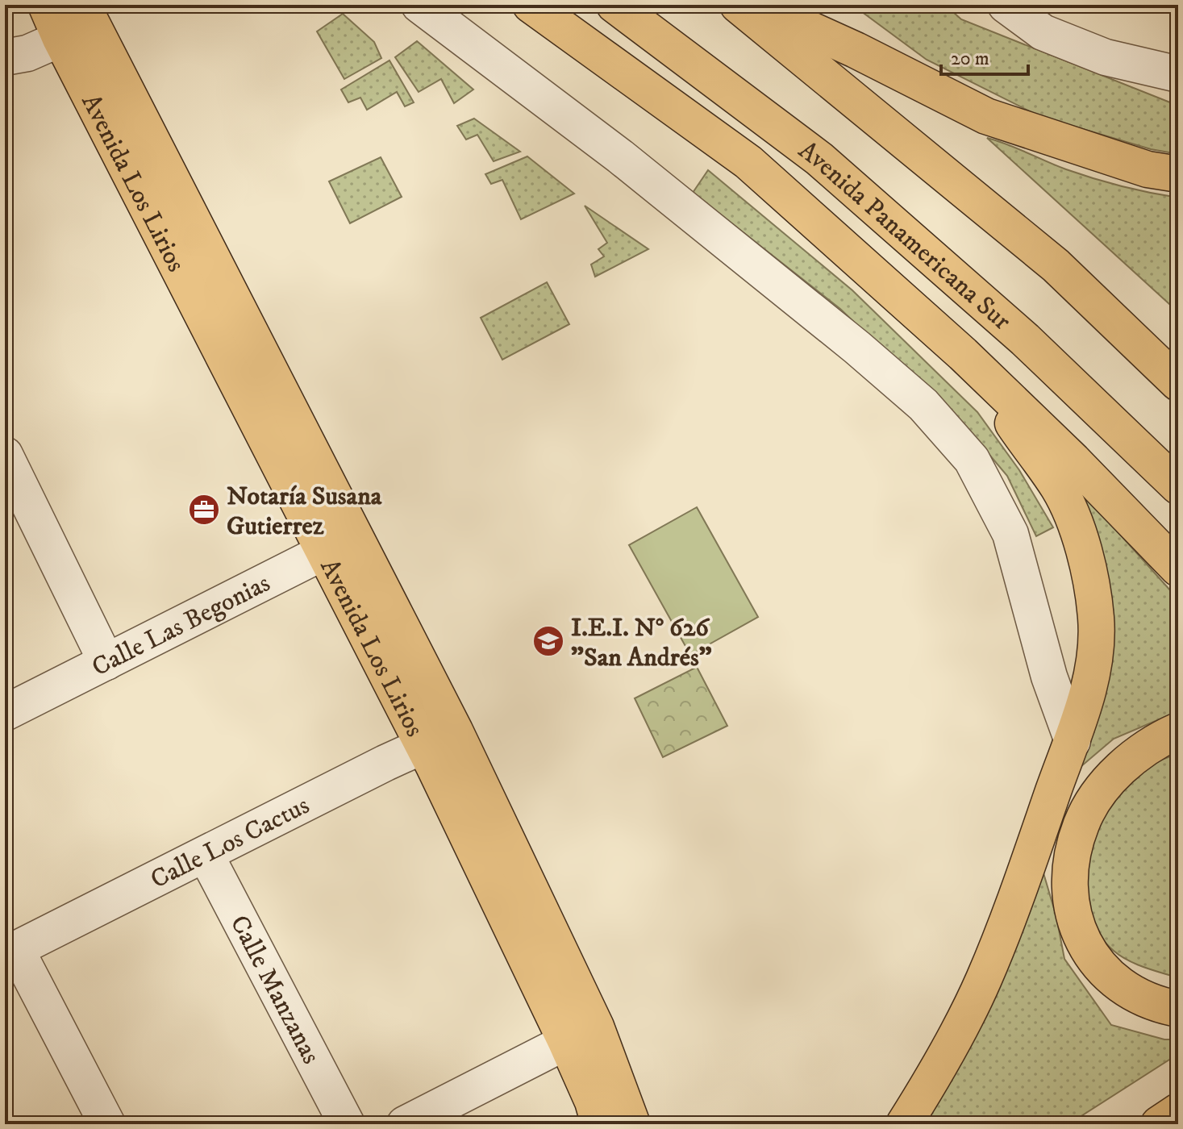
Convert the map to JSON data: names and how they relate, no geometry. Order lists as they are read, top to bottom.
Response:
{
  "streets": {
    "main road": ["Avenida Los Lirios", "Avenida Panamericana Sur"],
    "street": ["Calle Las Begonias", "Calle Los Cactus", "Calle Manzanas"]
  },
  "crossings": [
    ["Avenida Los Lirios", "Calle Las Begonias"],
    ["Avenida Los Lirios", "Calle Los Cactus"],
    ["Calle Los Cactus", "Calle Manzanas"]
  ],
  "places": {
    "office": ["Notaría Susana Gutierrez"],
    "school or university": ["I.E.I. N° 626 \"San Andrés\""]
  },
  "scale_bar": "20 m"
}
